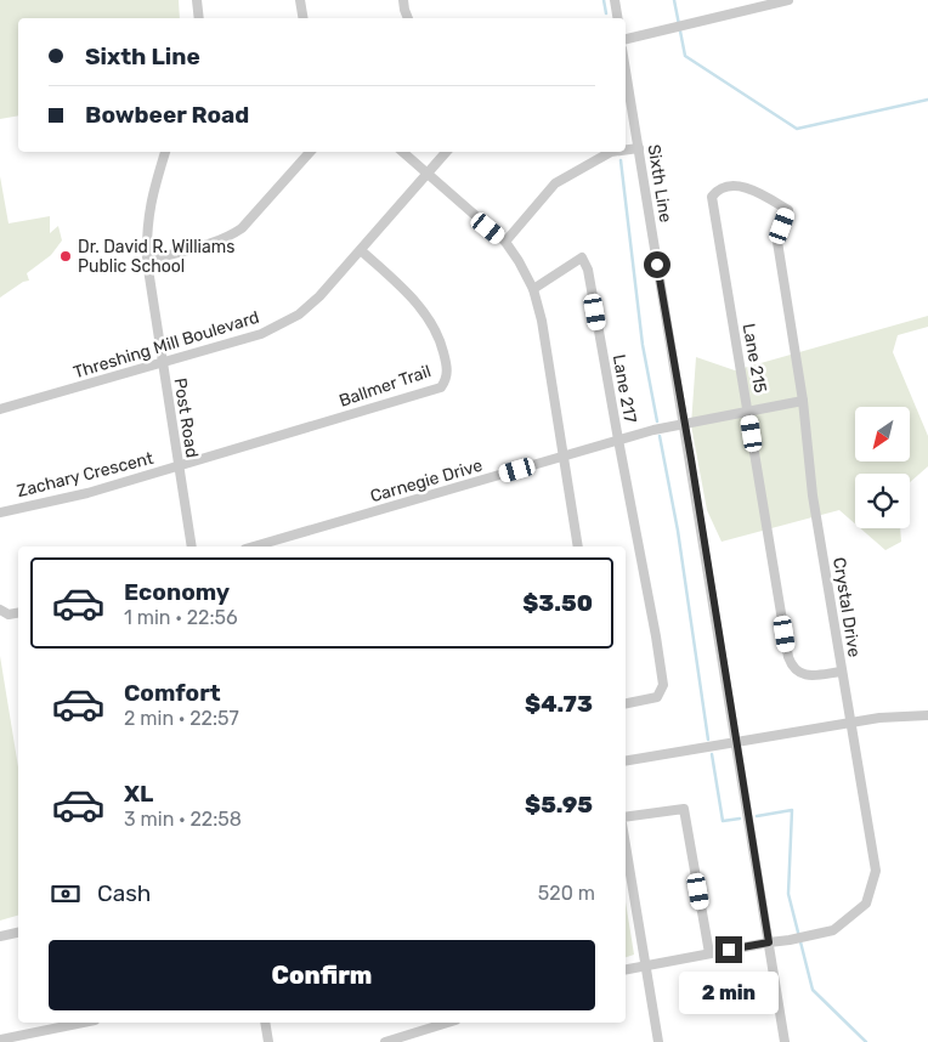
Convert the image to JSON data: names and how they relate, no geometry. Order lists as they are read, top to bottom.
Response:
{
  "streets": {
    "street": [
      "Sixth Line",
      "Threshing Mill Boulevard",
      "Lane 215",
      "Ballmer Trail",
      "Lane 217",
      "Post Road",
      "Zachary Crescent",
      "Carnegie Drive",
      "Crystal Drive"
    ]
  },
  "crossings": [
    ["Sixth Line", "Carnegie Drive"],
    ["Sixth Line", "Crystal Drive"],
    ["Threshing Mill Boulevard", "Ballmer Trail"],
    ["Threshing Mill Boulevard", "Post Road"],
    ["Lane 215", "Carnegie Drive"],
    ["Lane 215", "Crystal Drive"],
    ["Ballmer Trail", "Post Road"],
    ["Ballmer Trail", "Zachary Crescent"],
    ["Lane 217", "Carnegie Drive"],
    ["Post Road", "Zachary Crescent"],
    ["Carnegie Drive", "Crystal Drive"]
  ],
  "places": ["Dr. David R. Williams Public School"],
  "north": "bottom left",
  "page": {
    "banner": ["Sixth Line", "Bowbeer Road"],
    "list": [
      {
        "name": "Economy",
        "note": "1 min · 22:56",
        "value": "$3.50"
      },
      {
        "name": "Comfort",
        "note": "2 min · 22:57",
        "value": "$4.73"
      },
      {
        "name": "XL",
        "note": "3 min · 22:58",
        "value": "$5.95"
      }
    ],
    "pay": ["Cash", "520 m"],
    "buttons": "Confirm",
    "bubble": "2 min"
  }
}
